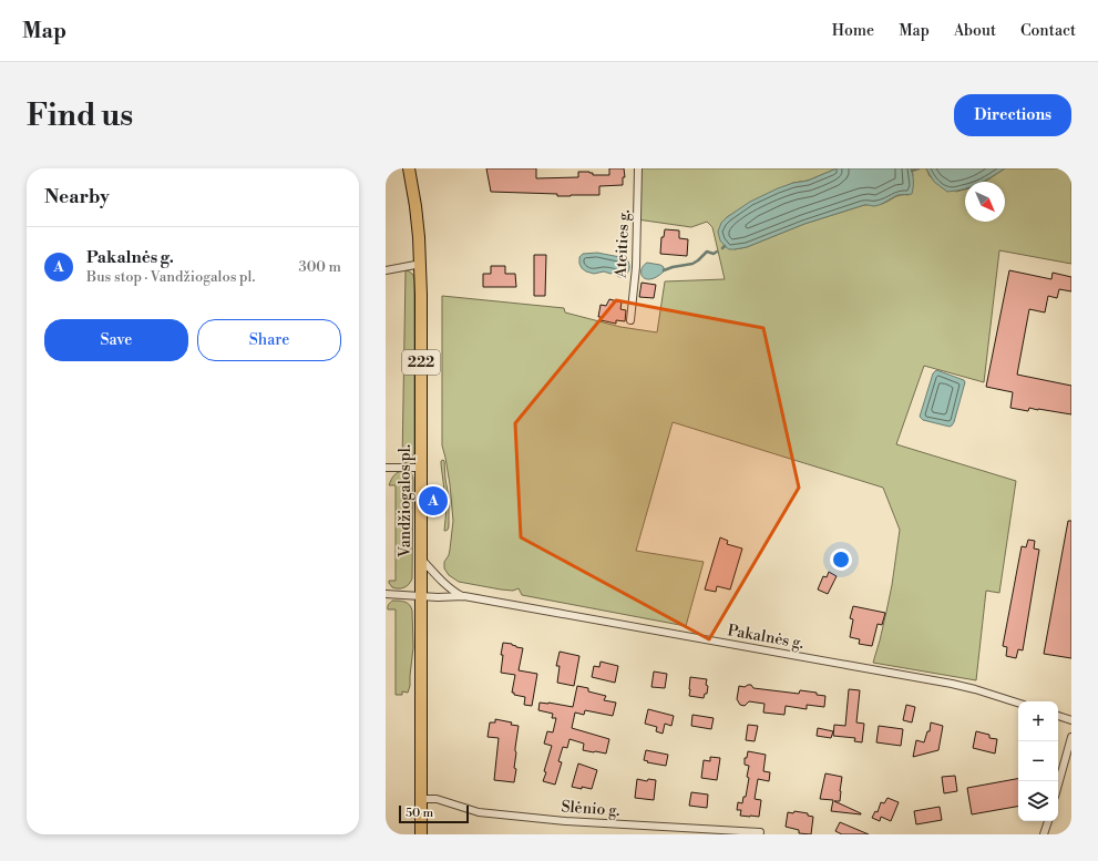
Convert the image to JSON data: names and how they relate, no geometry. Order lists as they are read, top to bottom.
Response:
{
  "streets": {
    "main road": ["222", "Vandžiogalos pl."],
    "street": ["Ateities g.", "Pakalnės g.", "Slėnio g."]
  },
  "crossings": [
    ["Vandžiogalos pl.", "Pakalnės g."],
    ["Vandžiogalos pl.", "Slėnio g."]
  ],
  "scale_bar": "50 m",
  "north": "bottom right",
  "page": {
    "header": "Map",
    "nav": [
      "Home",
      "Map",
      "About",
      "Contact"
    ],
    "buttons": [
      "Directions",
      ["Save", "Share"]
    ],
    "title": "Find us",
    "heading": "Nearby",
    "list": [
      {
        "mark": "A",
        "name": "Pakalnės g.",
        "note": "Bus stop · Vandžiogalos pl.",
        "value": "300 m"
      }
    ],
    "pins": "A",
    "map_buttons": ["+", "−"],
    "scale": "50 m"
  }
}
